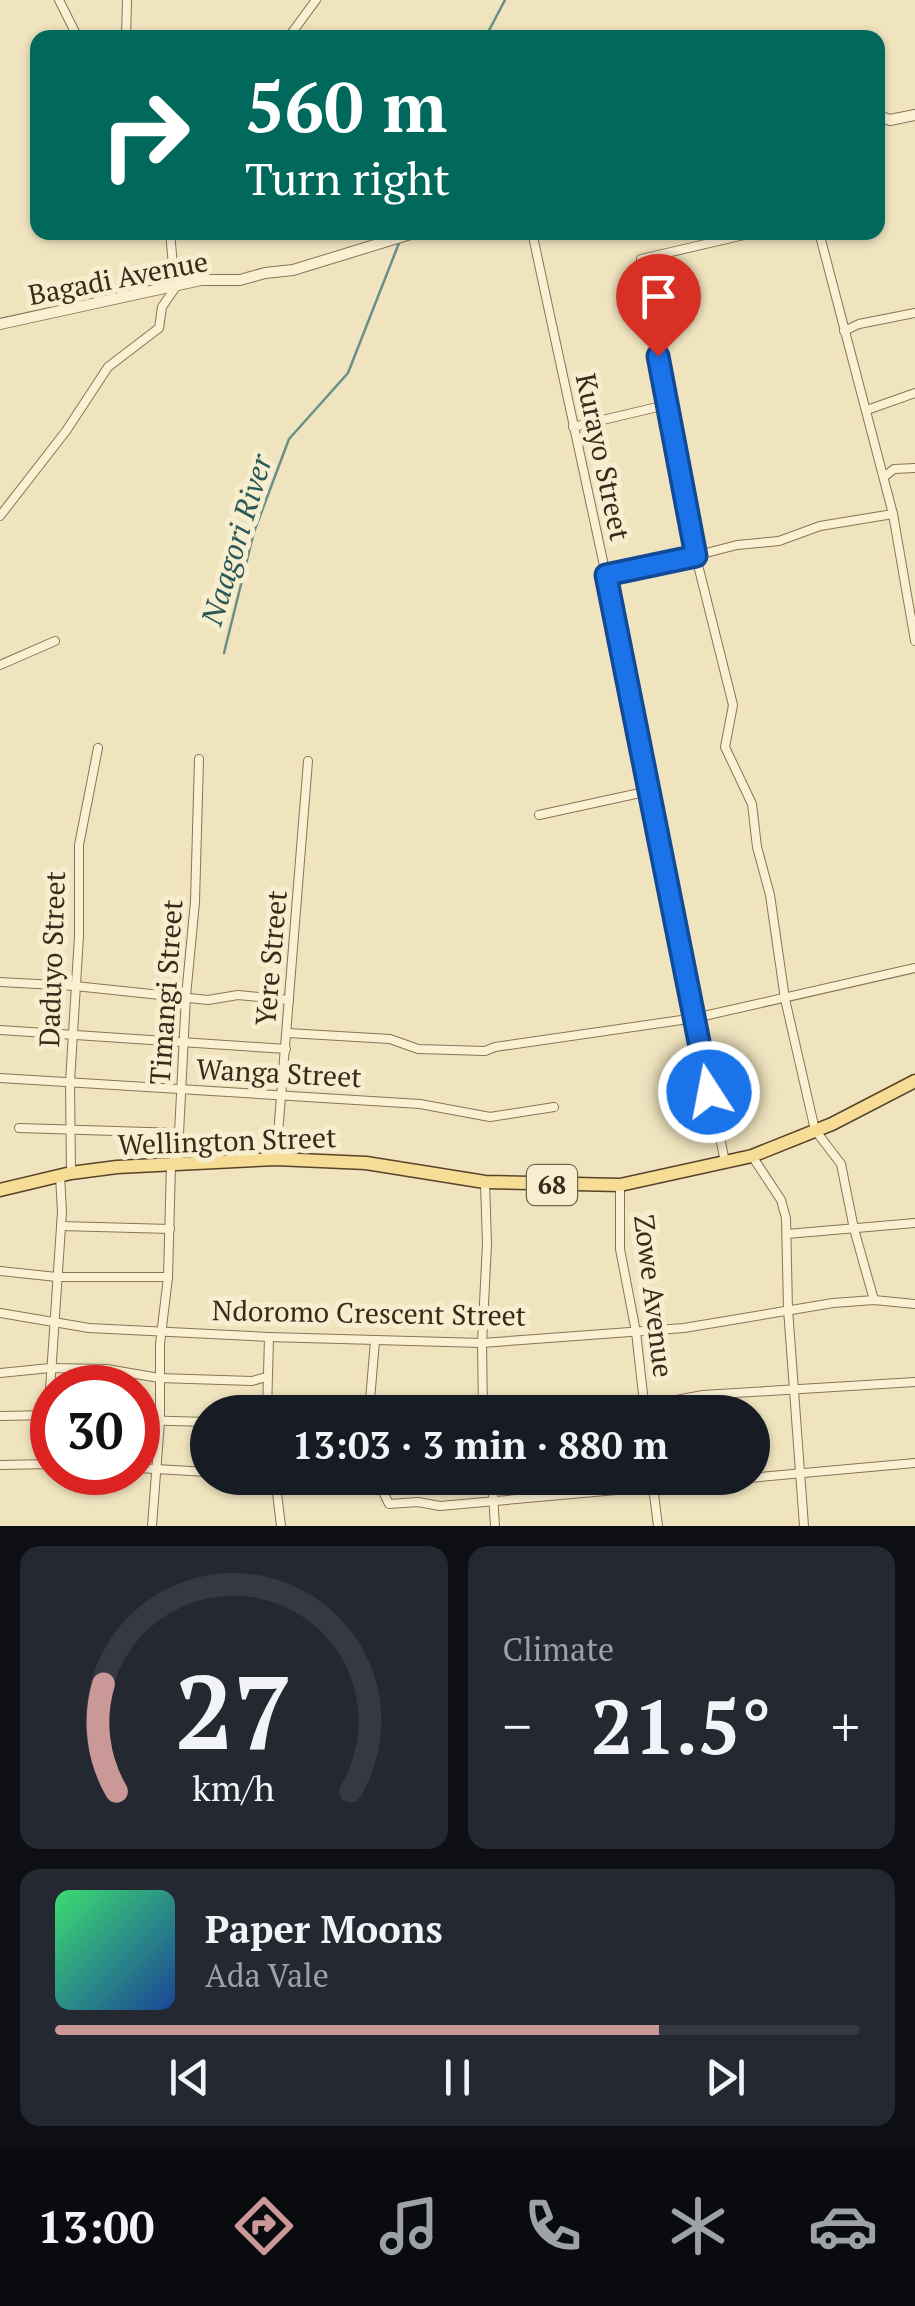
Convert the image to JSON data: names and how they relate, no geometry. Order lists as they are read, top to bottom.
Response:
{
  "streets": {
    "main road": ["Wellington Street", "68"],
    "street": [
      "Bagadi Avenue",
      "Kurayo Street",
      "Yere Street",
      "Daduyo Street",
      "Timangi Street",
      "Wanga Street",
      "Zowe Avenue",
      "Ndoromo Crescent Street"
    ]
  },
  "crossings": [
    ["Kurayo Street", "Wellington Street"],
    ["Yere Street", "Wanga Street"],
    ["Yere Street", "Wellington Street"],
    ["Daduyo Street", "Wanga Street"],
    ["Daduyo Street", "Wellington Street"],
    ["Daduyo Street", "Ndoromo Crescent Street"],
    ["Timangi Street", "Wanga Street"],
    ["Timangi Street", "Wellington Street"],
    ["Timangi Street", "Ndoromo Crescent Street"],
    ["Wellington Street", "Zowe Avenue"],
    ["Zowe Avenue", "Ndoromo Crescent Street"]
  ],
  "water": ["Naagori River"],
  "page": {
    "turn": ["560 m", "Turn right"],
    "limit": "30",
    "trip": "13:03 · 3 min · 880 m",
    "tile": "Climate",
    "heat": ["−", "21.5°", "+"],
    "song": ["Paper Moons", "Ada Vale"],
    "tabs": "13:00",
    "gauge": ["27", "km/h"]
  }
}
